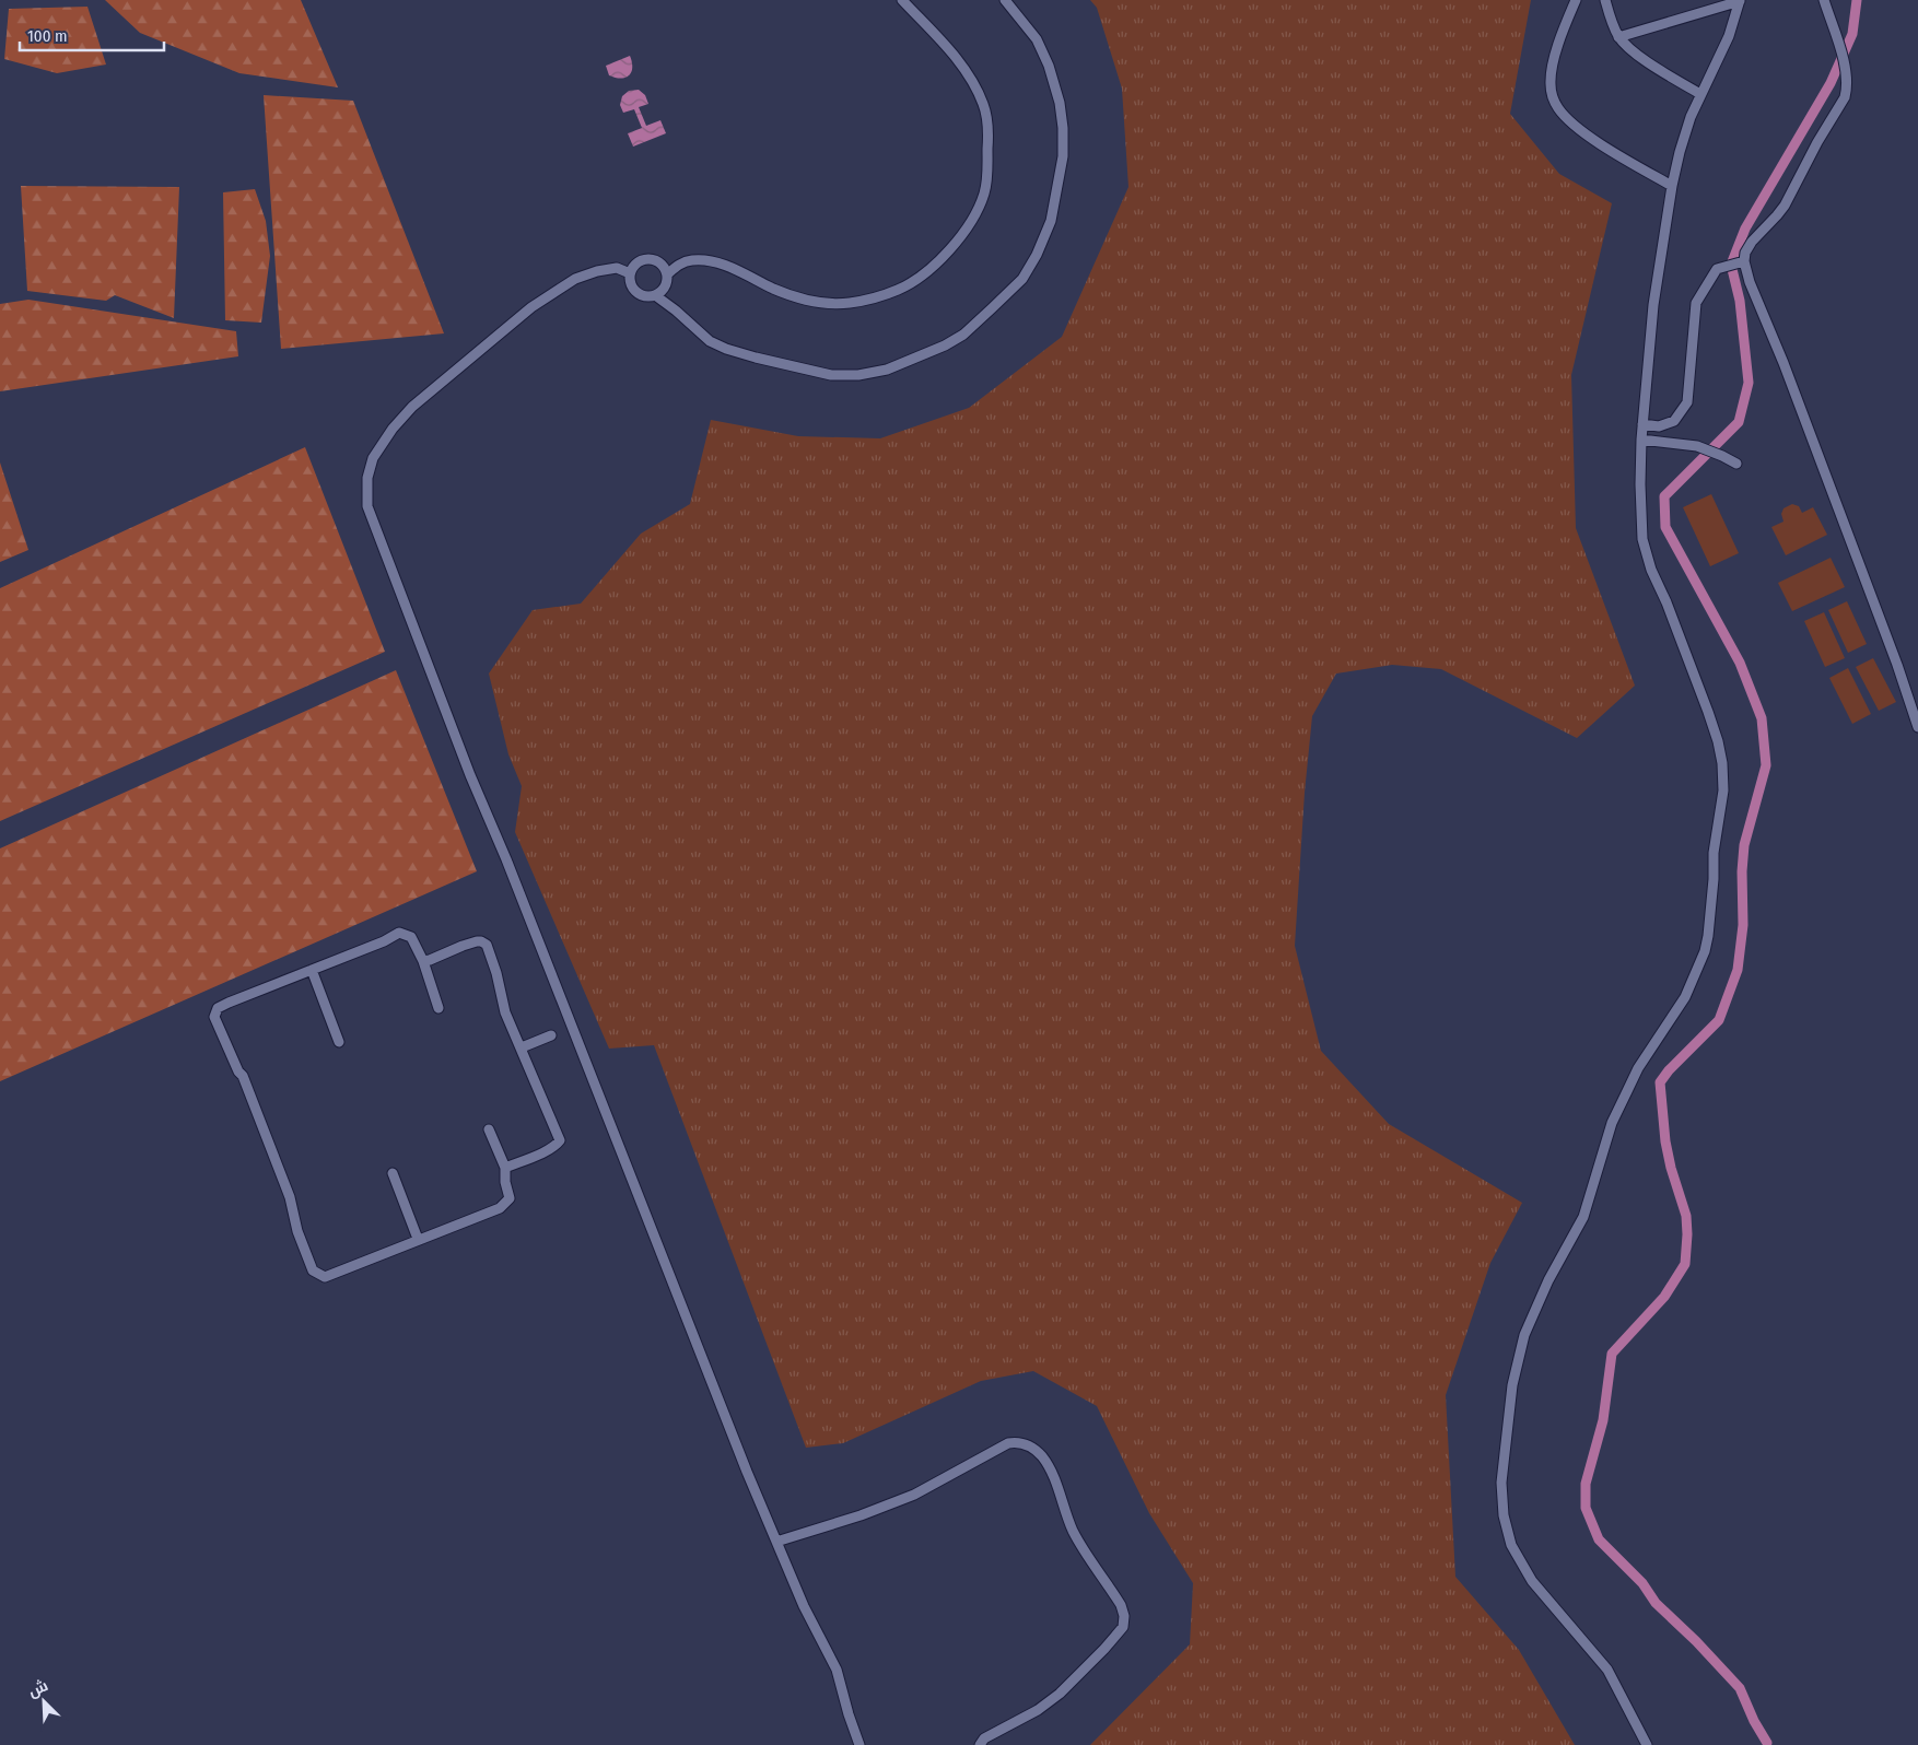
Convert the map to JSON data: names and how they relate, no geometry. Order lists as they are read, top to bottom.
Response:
{
  "scale_bar": "100 m",
  "north": "top left"
}
